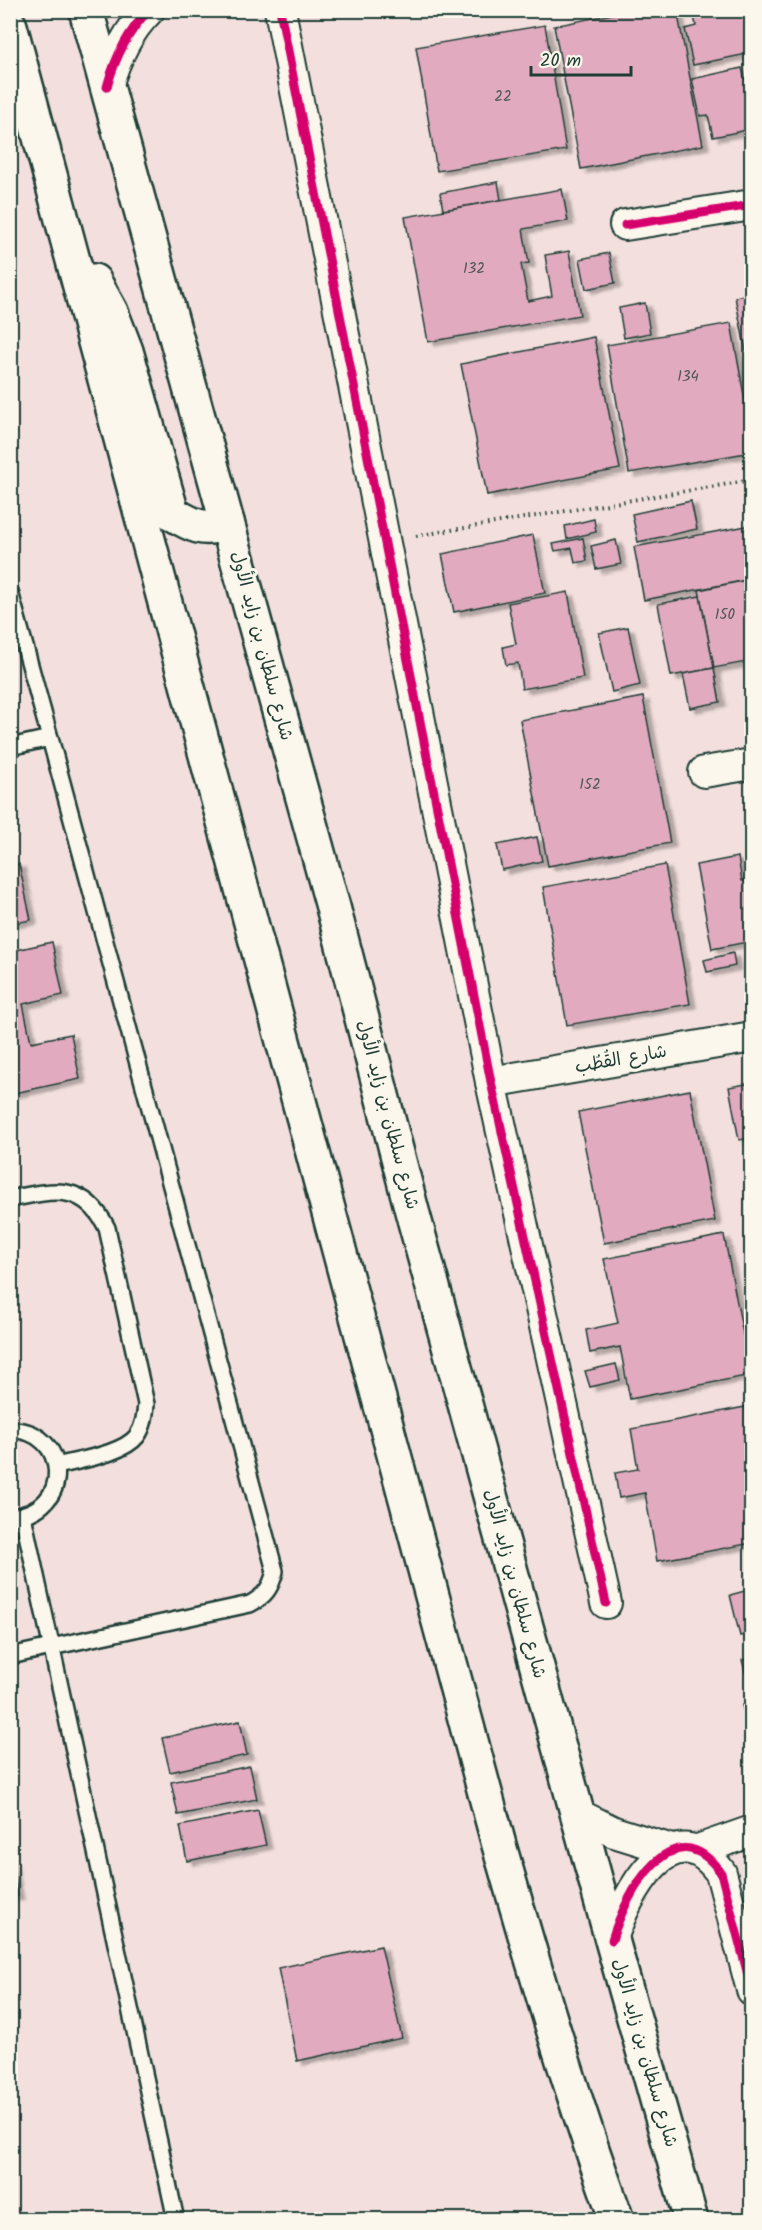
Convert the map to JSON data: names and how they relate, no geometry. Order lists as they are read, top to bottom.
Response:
{
  "streets": {
    "main road": ["شارع سلطان بن زايد الأول"],
    "street": ["شارع القُطُب"]
  },
  "house_numbers": [
    "22",
    "132",
    "134",
    "150",
    "152"
  ],
  "scale_bar": "20 m"
}
